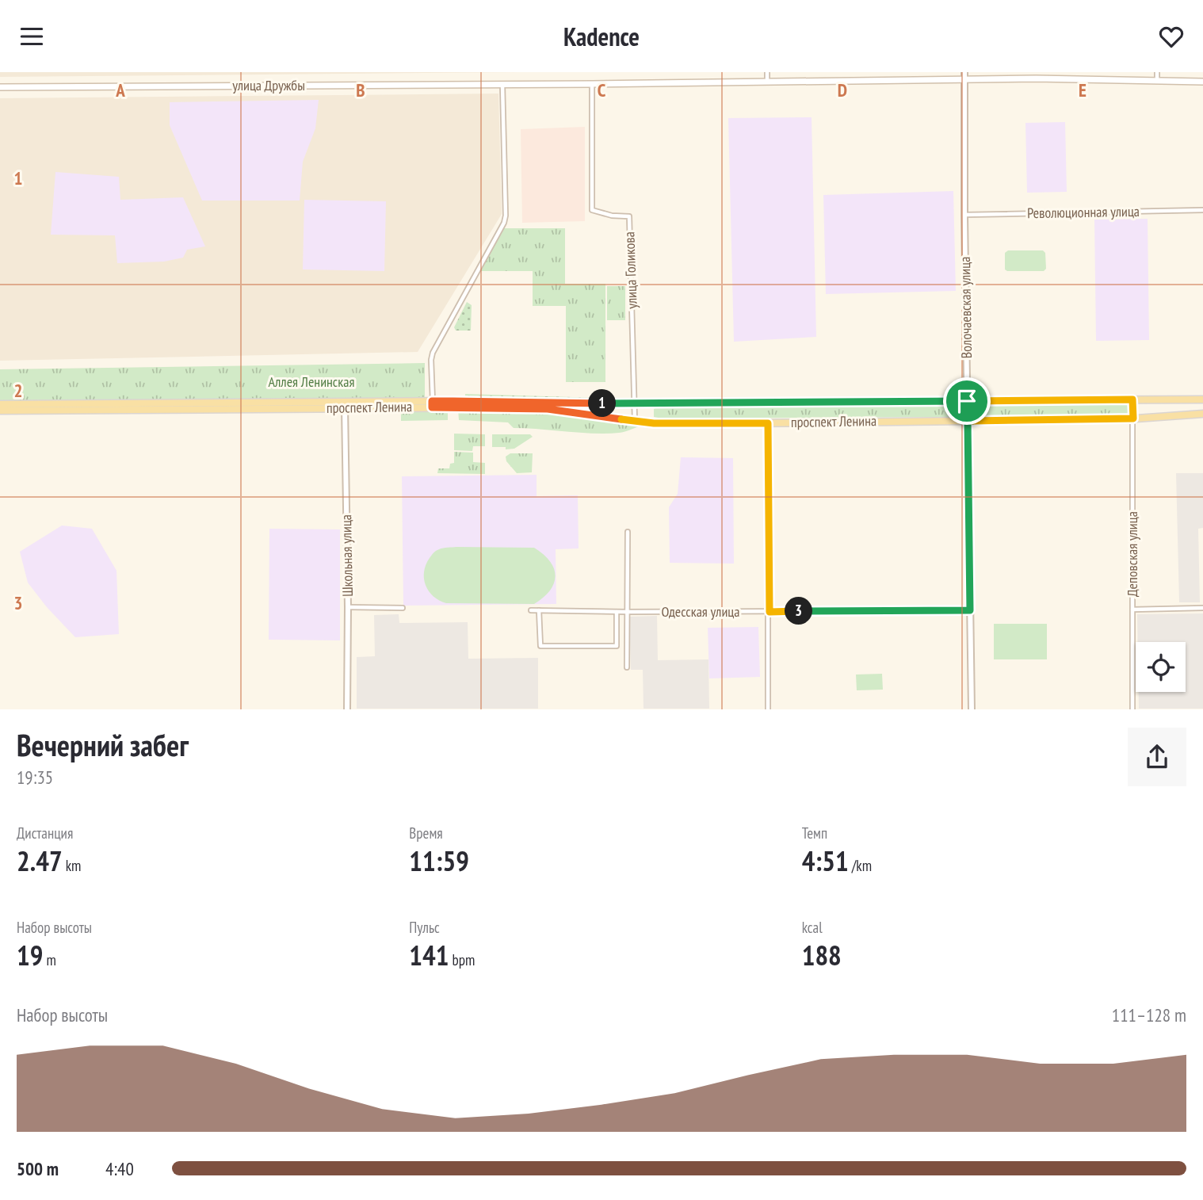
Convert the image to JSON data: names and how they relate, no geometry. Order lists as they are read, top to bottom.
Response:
{
  "streets": {
    "main road": ["улица Дружбы", "проспект Ленина"],
    "street": [
      "Революционная улица",
      "улица Голикова",
      "Волочаевская улица",
      "Деповская улица",
      "Школьная улица",
      "Одесская улица"
    ]
  },
  "crossings": [
    ["улица Дружбы", "улица Голикова"],
    ["улица Дружбы", "Волочаевская улица"],
    ["Революционная улица", "Волочаевская улица"],
    ["улица Голикова", "проспект Ленина"],
    ["Волочаевская улица", "проспект Ленина"],
    ["Волочаевская улица", "Одесская улица"],
    ["проспект Ленина", "Деповская улица"],
    ["проспект Ленина", "Школьная улица"]
  ],
  "parks": ["Аллея Ленинская"],
  "page": {
    "header": "Kadence",
    "pins": ["1", "3"],
    "heading": ["Вечерний забег", "19:35"],
    "stats": [
      ["Дистанция", "2.47 km"],
      ["Время", "11:59"],
      ["Темп", "4:51 /km"],
      ["Набор высоты", "19 m"],
      ["Пульс", "141 bpm"],
      ["kcal", "188"]
    ],
    "chart": ["Набор высоты", "111–128 m"],
    "list": [
      {
        "name": "500 m",
        "note": "4:40"
      }
    ]
  },
  "grid": {
    "columns": [
      "A",
      "B",
      "C",
      "D",
      "E"
    ],
    "rows": ["1", "2", "3"]
  }
}
